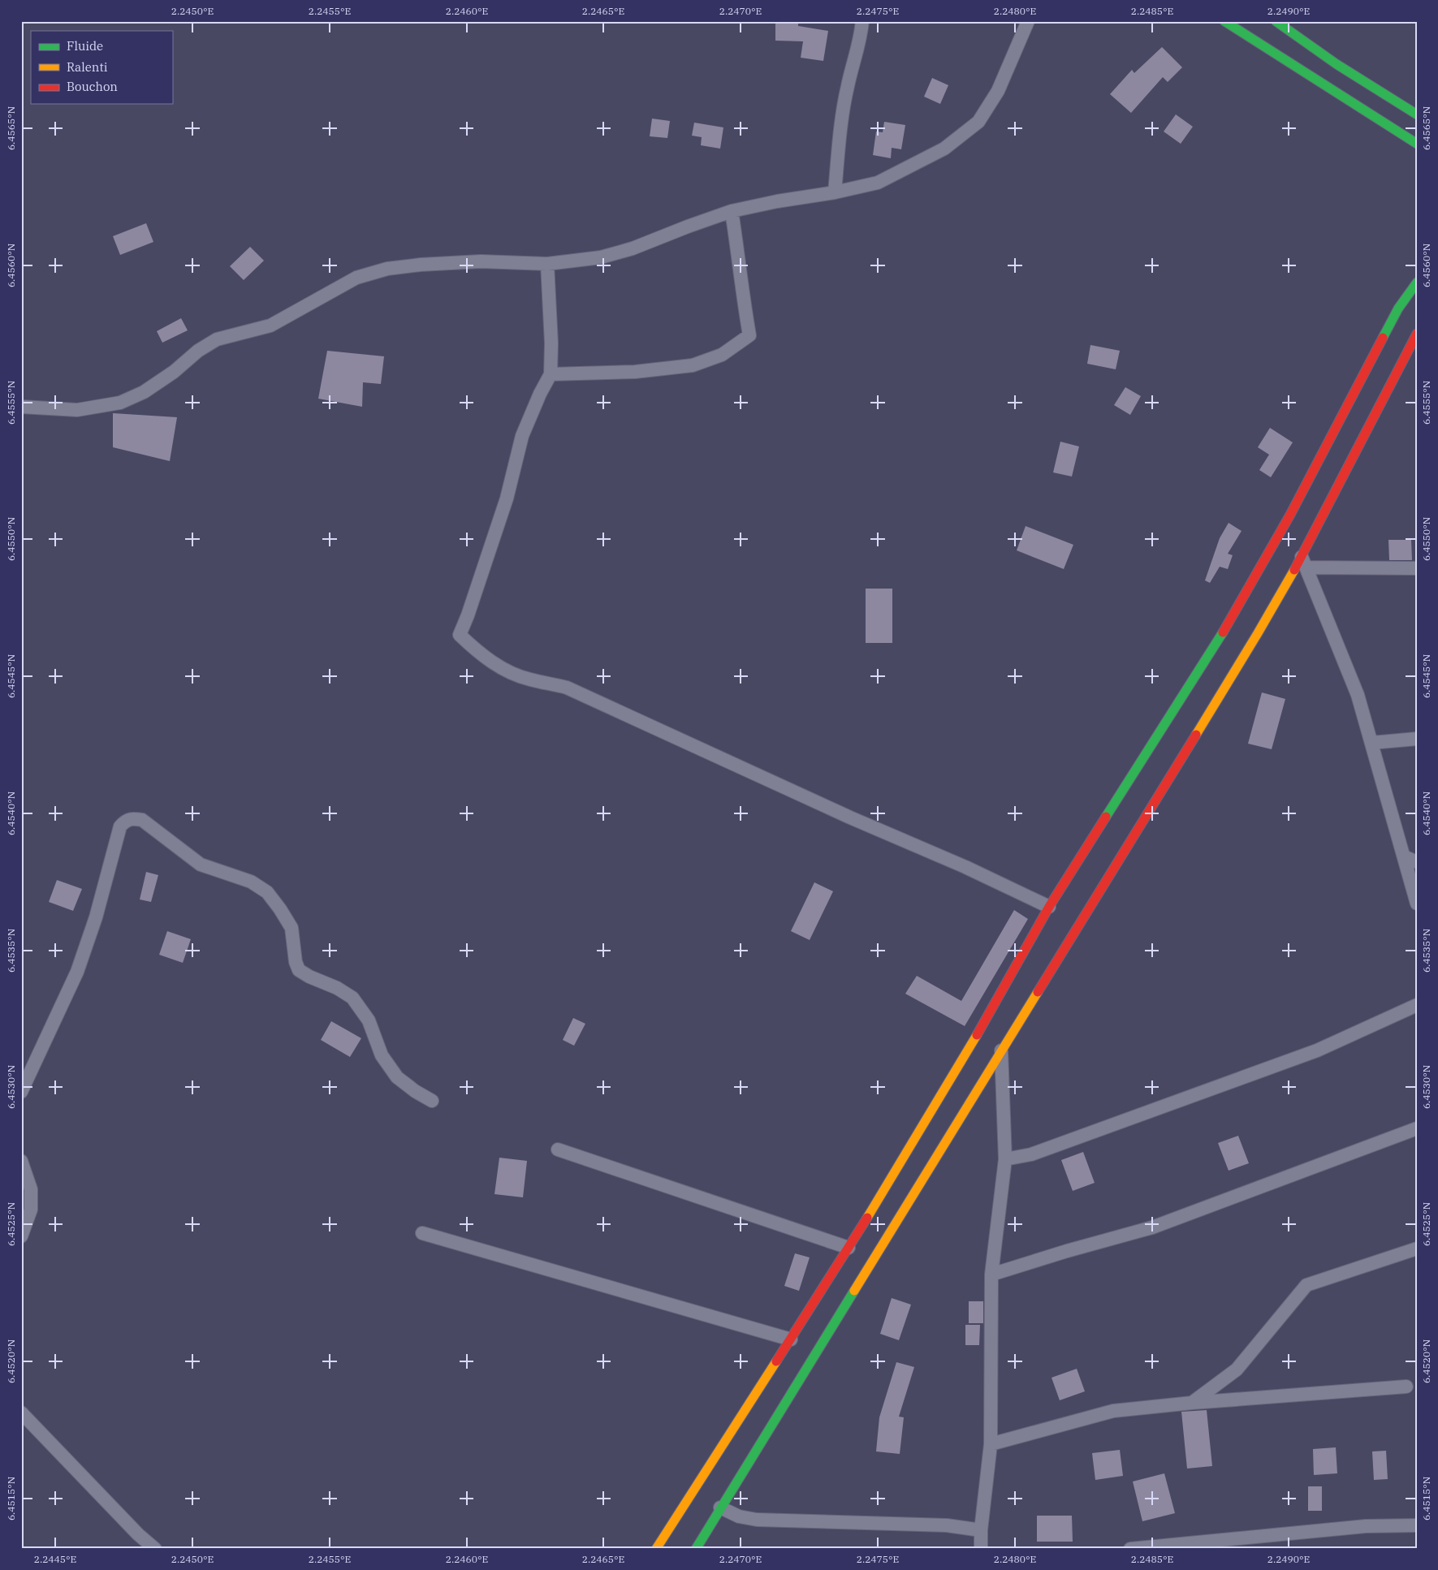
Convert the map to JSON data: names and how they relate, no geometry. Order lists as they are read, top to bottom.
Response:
{
  "legend": ["Fluide", "Ralenti", "Bouchon"],
  "coordinates": [
    "2.2450°E",
    "2.2455°E",
    "2.2460°E",
    "2.2465°E",
    "2.2470°E",
    "2.2475°E",
    "2.2480°E",
    "2.2485°E",
    "2.2490°E",
    "6.4565°N",
    "6.4560°N",
    "6.4555°N",
    "6.4550°N",
    "6.4545°N",
    "6.4540°N",
    "6.4535°N",
    "6.4530°N",
    "6.4525°N",
    "6.4520°N",
    "6.4515°N",
    "2.2445°E"
  ]
}
